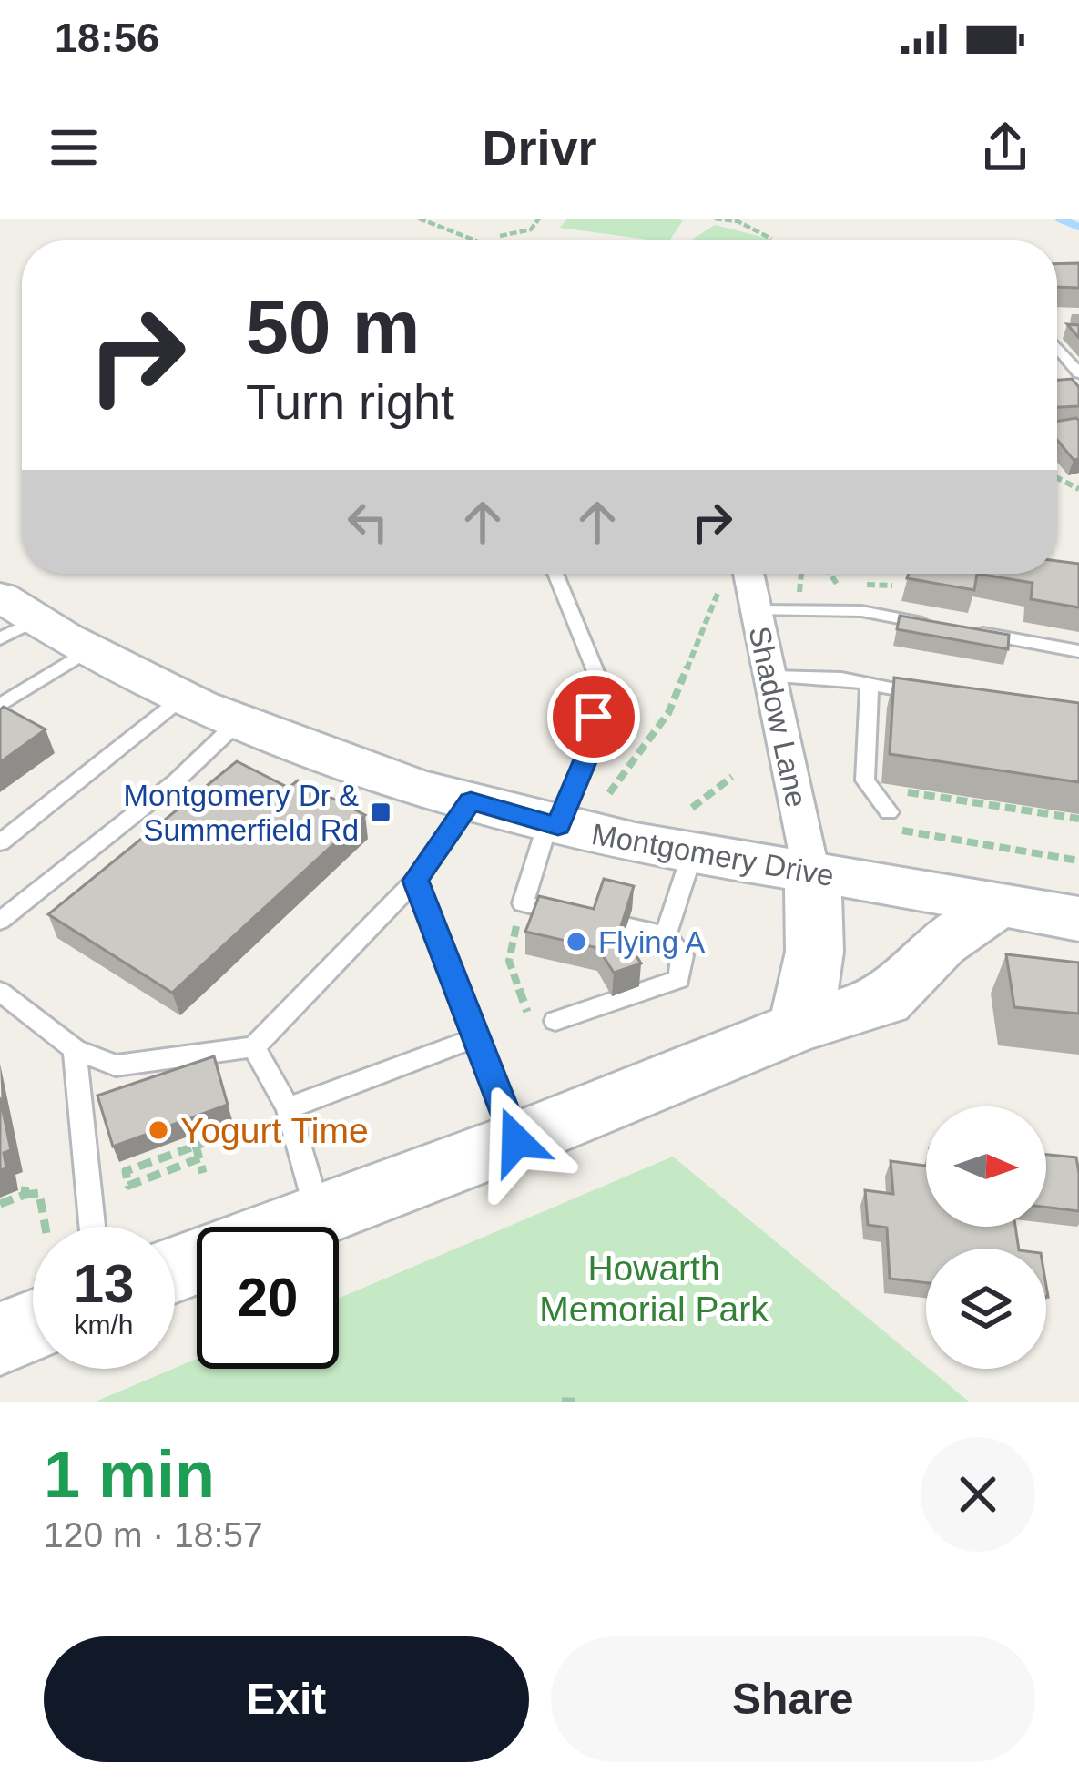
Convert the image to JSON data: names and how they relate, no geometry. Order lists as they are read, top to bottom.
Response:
{
  "streets": {
    "main road": ["Montgomery Drive"],
    "street": ["Shadow Lane"]
  },
  "crossings": [
    ["Shadow Lane", "Montgomery Drive"]
  ],
  "parks": ["Howarth Memorial Park"],
  "places": {
    "transit": ["Montgomery Dr & Summerfield Rd"],
    "other": ["Flying A", "Yogurt Time"]
  },
  "north": "right",
  "page": {
    "status": "18:56",
    "header": "Drivr",
    "turn": ["50 m", "Turn right"],
    "speed": "13 km/h",
    "limit": "20",
    "heading": ["1 min", "120 m · 18:57"],
    "buttons": ["Exit", "Share"]
  }
}
